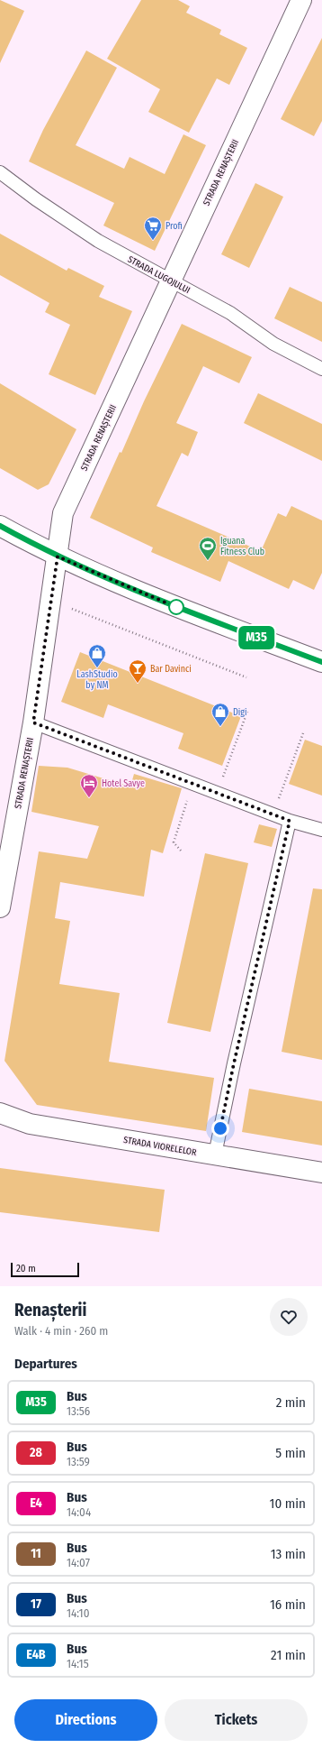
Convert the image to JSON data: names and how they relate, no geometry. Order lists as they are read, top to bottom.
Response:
{
  "streets": {
    "street": ["STRADA RENAȘTERII", "STRADA VIORELELOR"],
    "lane": ["STRADA LUGOJULUI"]
  },
  "crossings": [
    ["STRADA RENAȘTERII", "STRADA LUGOJULUI"]
  ],
  "places": {
    "supermarket": ["Profi"],
    "sports": ["Iguana Fitness Club"],
    "shop": ["LashStudio by NM", "Digi"],
    "bar": ["Bar Davinci"],
    "hotel": ["Hotel Savye"]
  },
  "lines": ["bus line M35"],
  "scale_bar": "20 m",
  "page": {
    "on_map": "M35",
    "scale": "20 m",
    "heading": [
      ["Renașterii", "Walk · 4 min · 260 m"],
      "Departures"
    ],
    "list": [
      {
        "mark": "M35",
        "name": "Bus",
        "note": "13:56",
        "value": "2 min"
      },
      {
        "mark": "28",
        "name": "Bus",
        "note": "13:59",
        "value": "5 min"
      },
      {
        "mark": "E4",
        "name": "Bus",
        "note": "14:04",
        "value": "10 min"
      },
      {
        "mark": "11",
        "name": "Bus",
        "note": "14:07",
        "value": "13 min"
      },
      {
        "mark": "17",
        "name": "Bus",
        "note": "14:10",
        "value": "16 min"
      },
      {
        "mark": "E4B",
        "name": "Bus",
        "note": "14:15",
        "value": "21 min"
      }
    ],
    "buttons": ["Directions", "Tickets"]
  }
}
